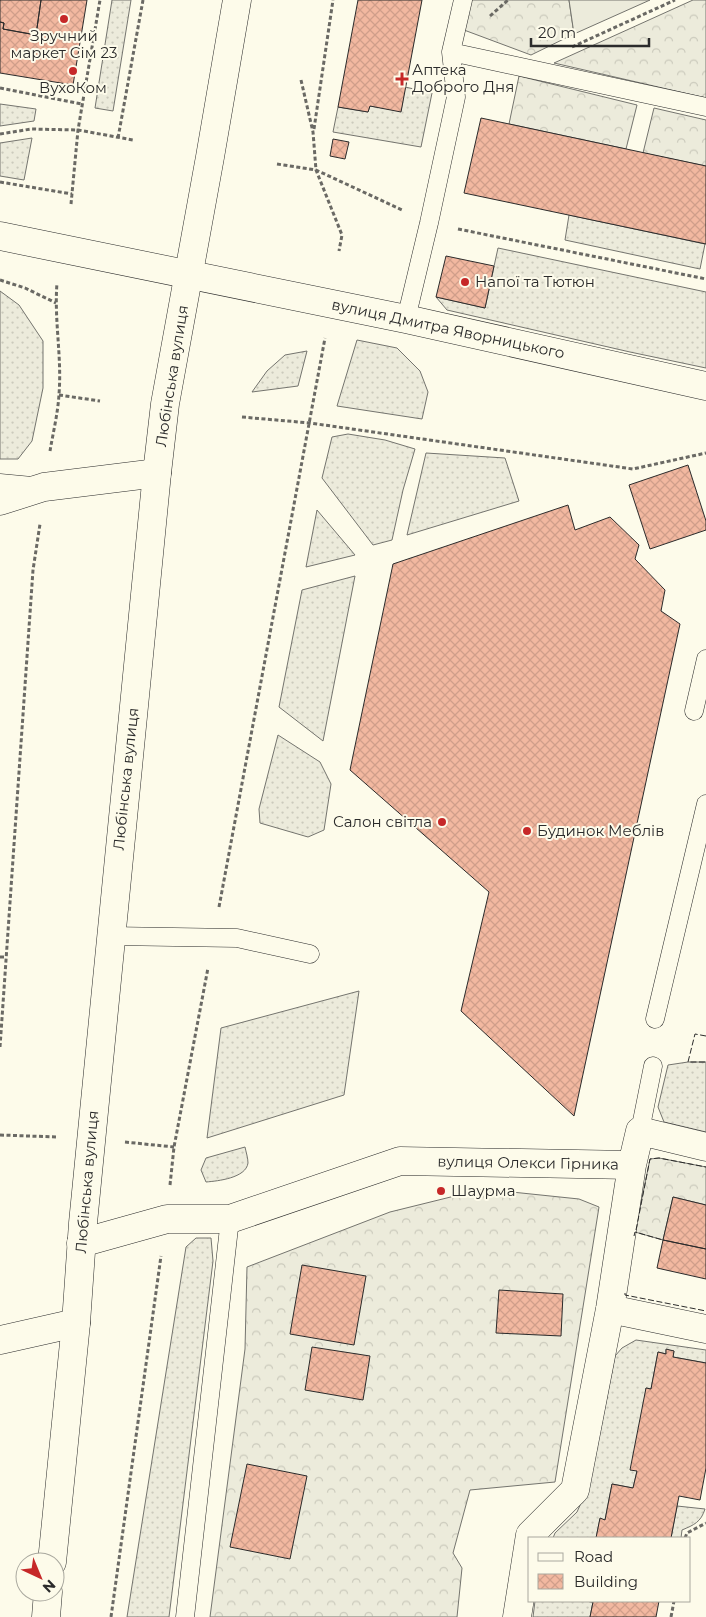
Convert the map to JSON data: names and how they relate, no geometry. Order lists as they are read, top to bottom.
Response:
{
  "streets": {
    "street": ["вулиця Дмитра Яворницького", "Любінська вулиця", "вулиця Олекси Гірника"]
  },
  "crossings": [
    ["вулиця Дмитра Яворницького", "Любінська вулиця"],
    ["Любінська вулиця", "вулиця Олекси Гірника"]
  ],
  "places": {
    "other": [
      "Зручний маркет Сім 23",
      "ВухоКом",
      "Напої та Тютюн",
      "Салон світла",
      "Будинок Меблів",
      "Шаурма"
    ],
    "health": ["Аптека Доброго Дня"]
  },
  "legend": ["Road", "Building"],
  "scale_bar": "20 m",
  "north": "bottom right"
}
